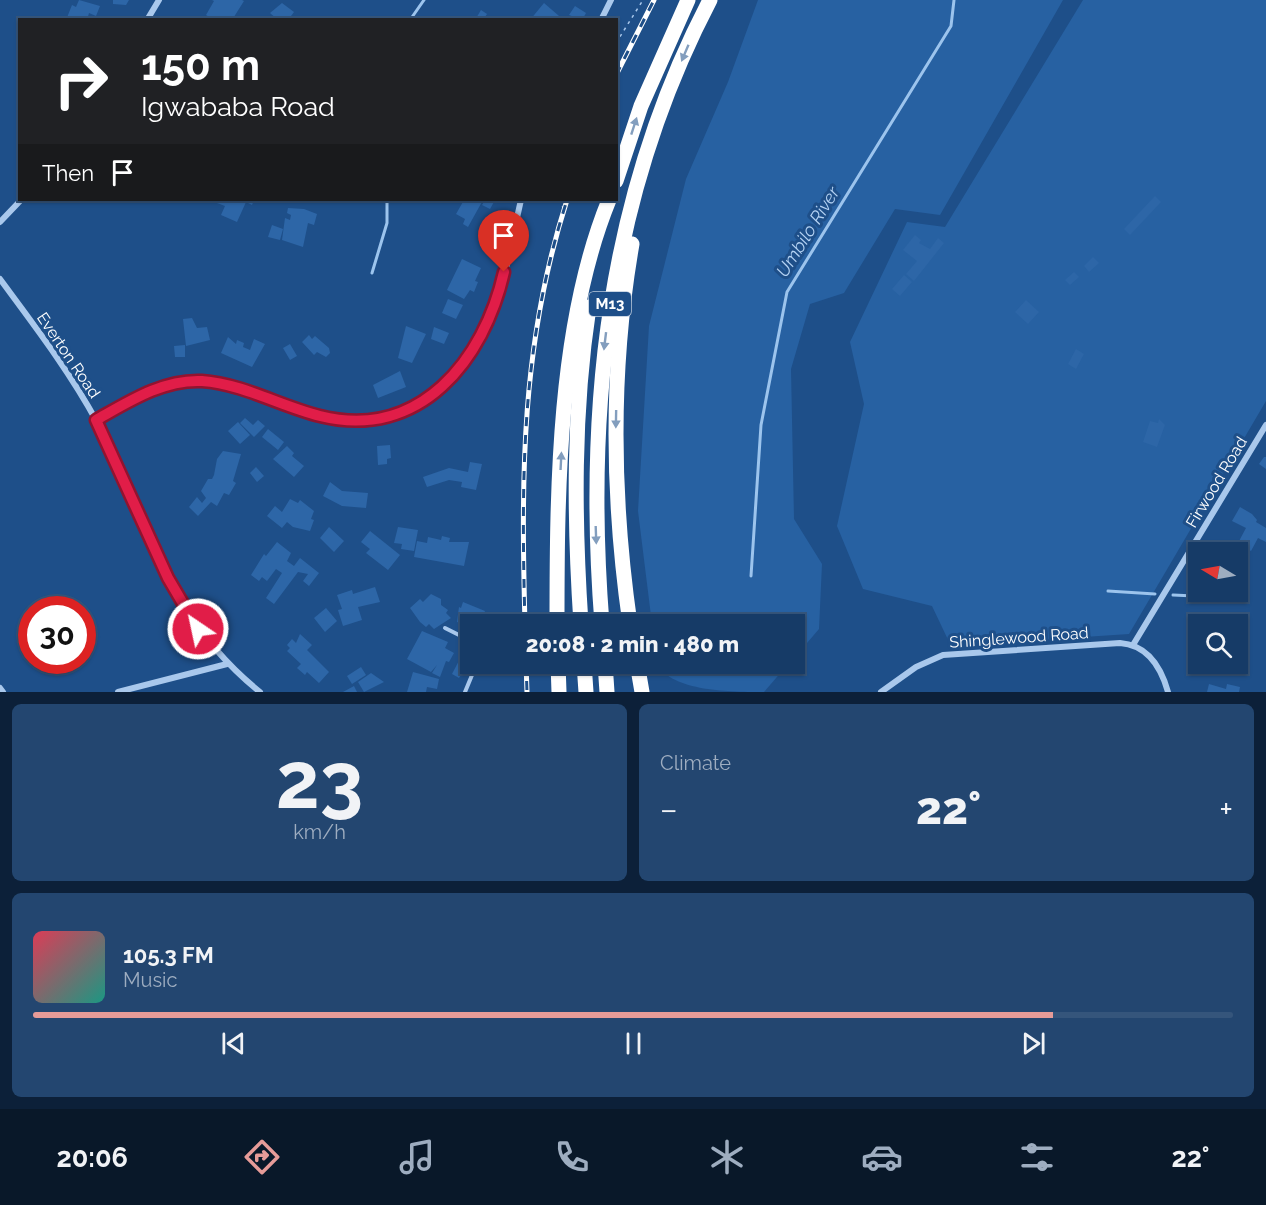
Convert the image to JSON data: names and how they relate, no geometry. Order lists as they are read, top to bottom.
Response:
{
  "streets": {
    "highway": ["M13"],
    "street": ["Everton Road", "Firwood Road", "Shinglewood Road"]
  },
  "crossings": [
    ["Firwood Road", "Shinglewood Road"]
  ],
  "water": ["Umbilo River"],
  "north": "left",
  "page": {
    "turn": ["150 m", "Igwababa Road"],
    "then": "Then",
    "limit": "30",
    "trip": "20:08 · 2 min · 480 m",
    "tile": [
      ["23", "km/h"],
      "Climate"
    ],
    "heat": ["−", "22°", "+"],
    "song": ["105.3 FM", "Music"],
    "tabs": ["20:06", "22°"]
  }
}
